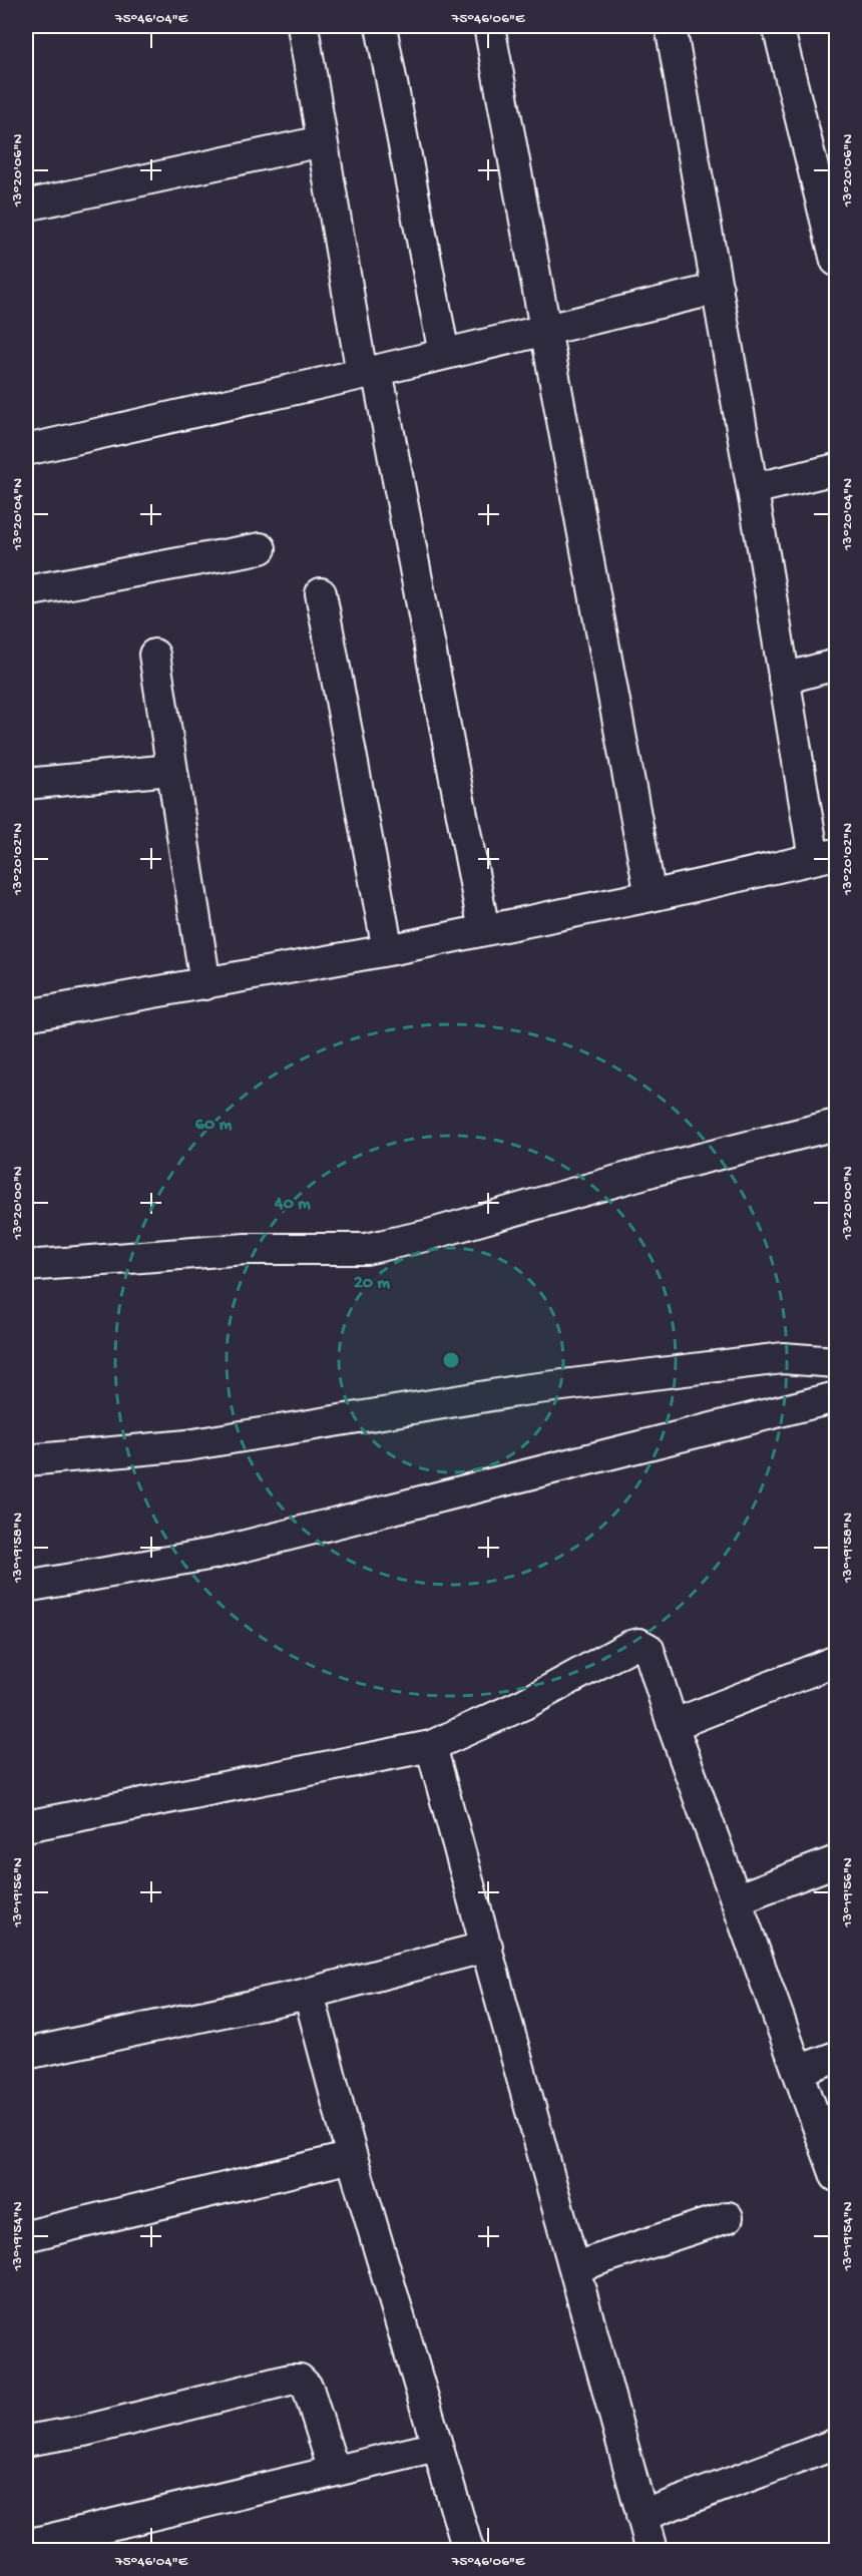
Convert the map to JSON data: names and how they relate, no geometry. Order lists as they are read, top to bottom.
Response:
{
  "coordinates": [
    "75°46'04\"E",
    "75°46'06\"E",
    "13°20'06\"N",
    "13°20'04\"N",
    "13°20'02\"N",
    "13°20'00\"N",
    "13°19'58\"N",
    "13°19'56\"N",
    "13°19'54\"N"
  ],
  "rings": ["60 m", "40 m", "20 m"]
}
